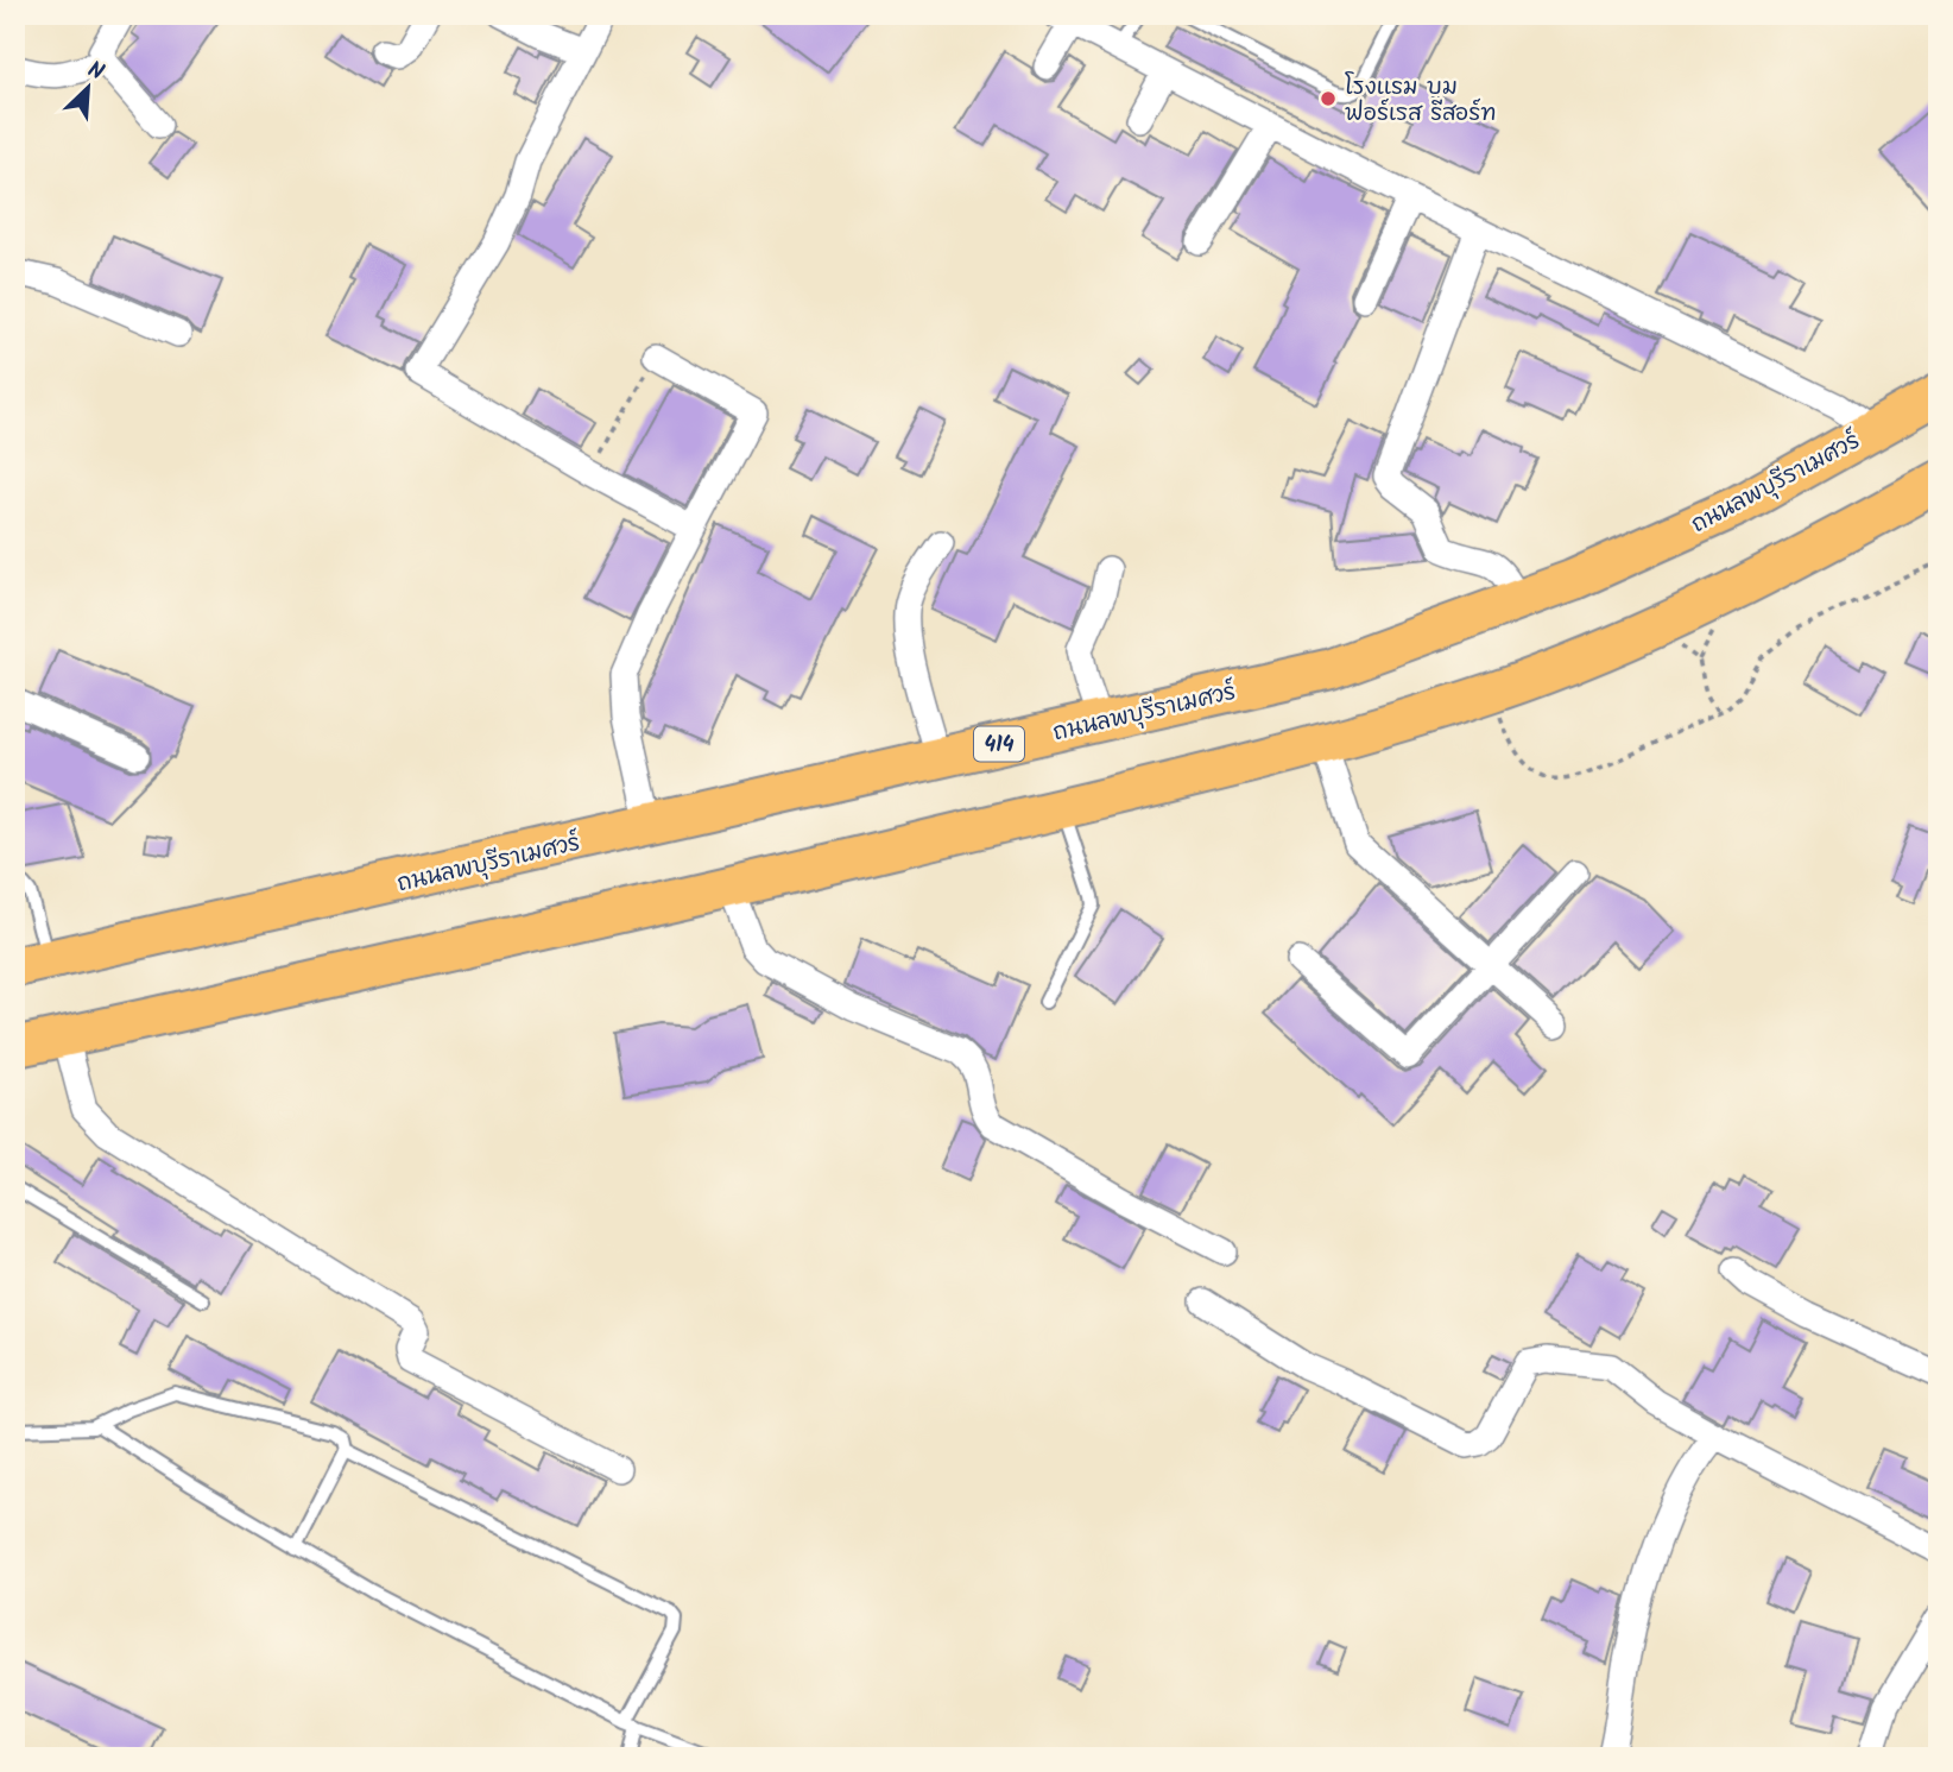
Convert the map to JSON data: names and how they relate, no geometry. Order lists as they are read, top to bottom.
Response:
{
  "streets": {
    "main road": ["ถนนลพบุรีราเมศวร์", "414"]
  },
  "places": ["โรงแรม บูม ฟอร์เรส รีสอร์ท"],
  "north": "top right"
}
